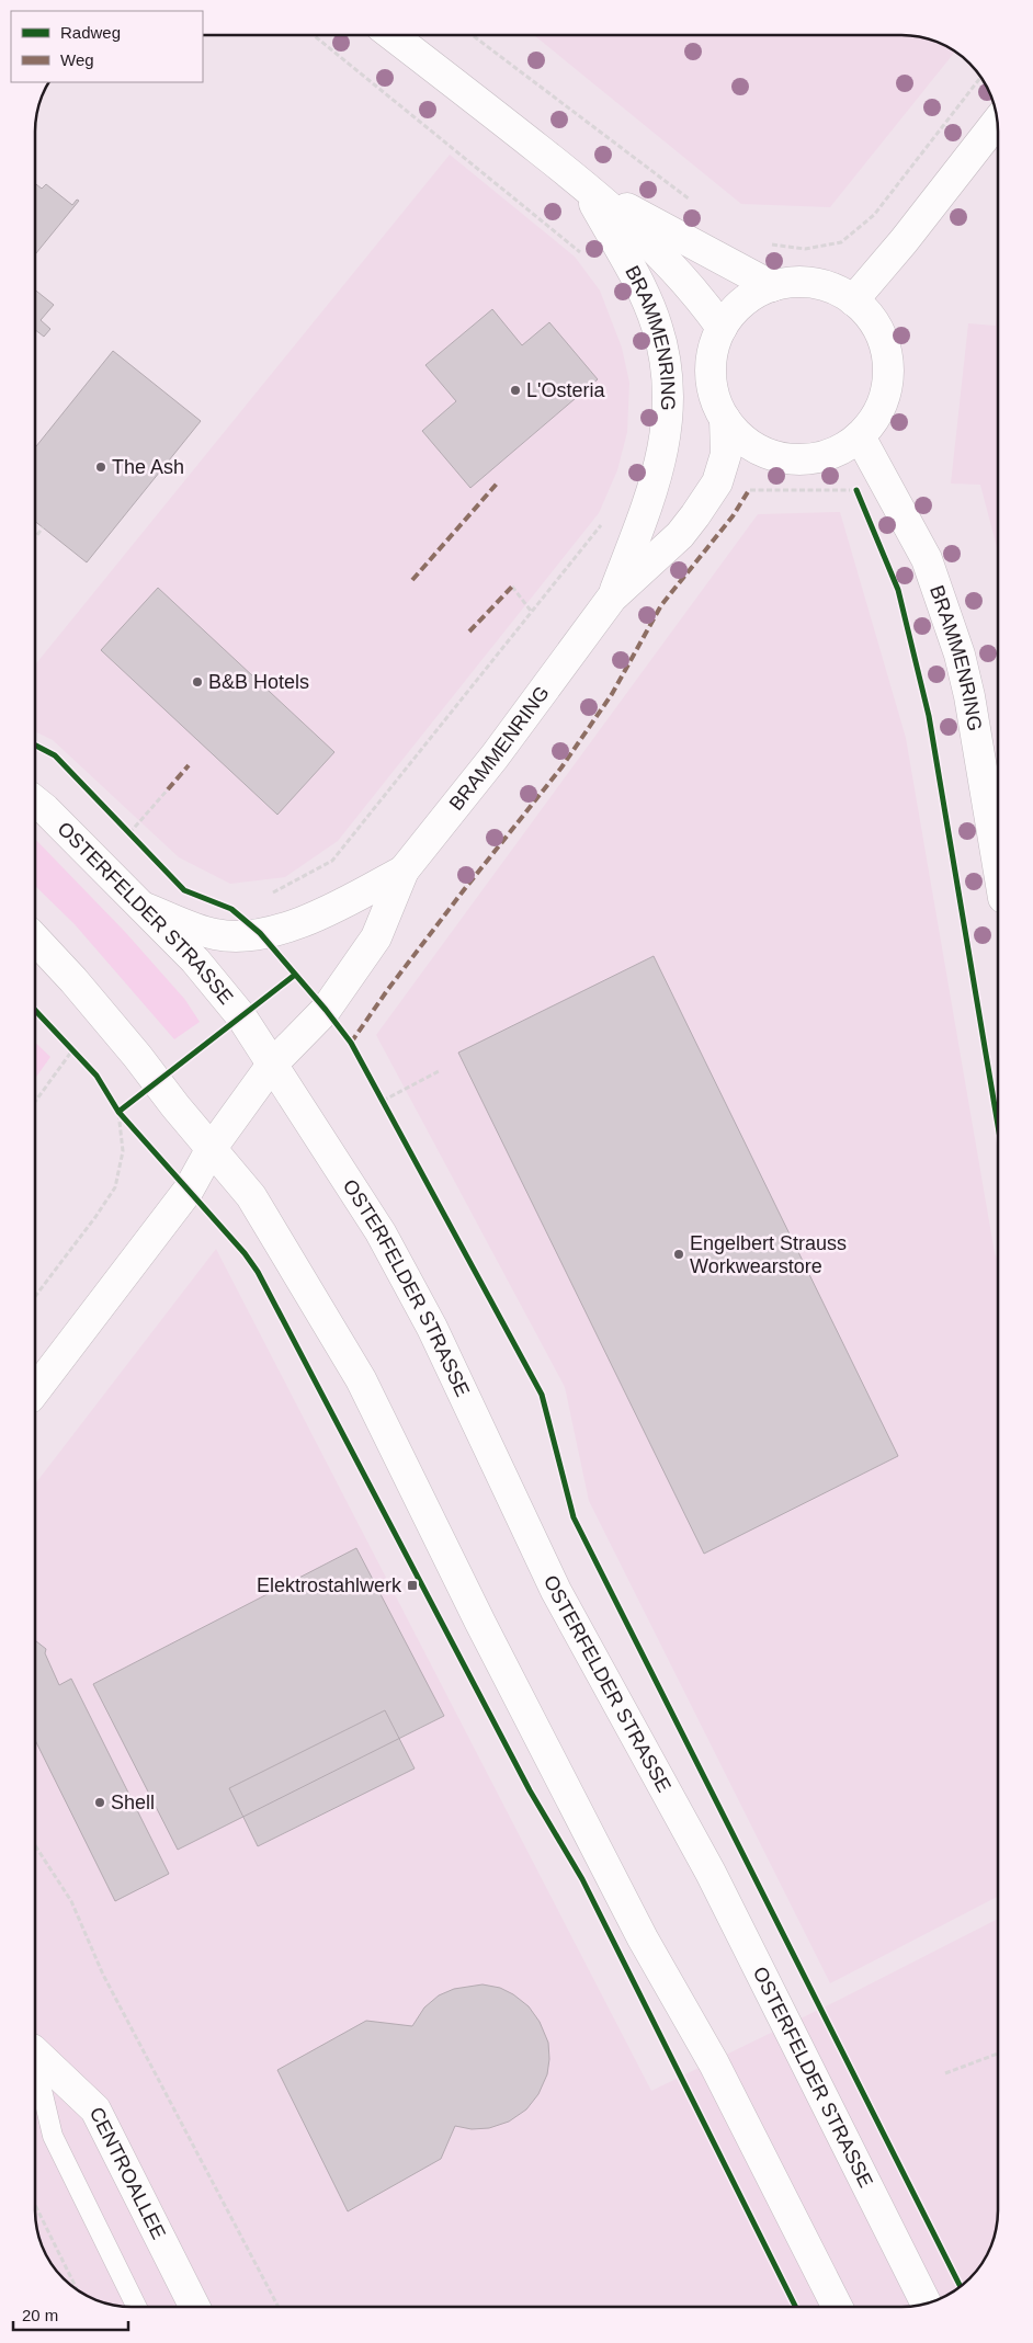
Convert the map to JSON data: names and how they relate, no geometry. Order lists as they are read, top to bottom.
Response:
{
  "streets": {
    "street": ["BRAMMENRING", "OSTERFELDER STRASSE", "CENTROALLEE"]
  },
  "crossings": [
    ["BRAMMENRING", "OSTERFELDER STRASSE"]
  ],
  "places": {
    "other": [
      "L'Osteria",
      "The Ash",
      "B&B Hotels",
      "Engelbert Strauss Workwearstore",
      "Shell"
    ],
    "transit": ["Elektrostahlwerk"]
  },
  "legend": ["Radweg", "Weg"],
  "scale_bar": "20 m"
}
